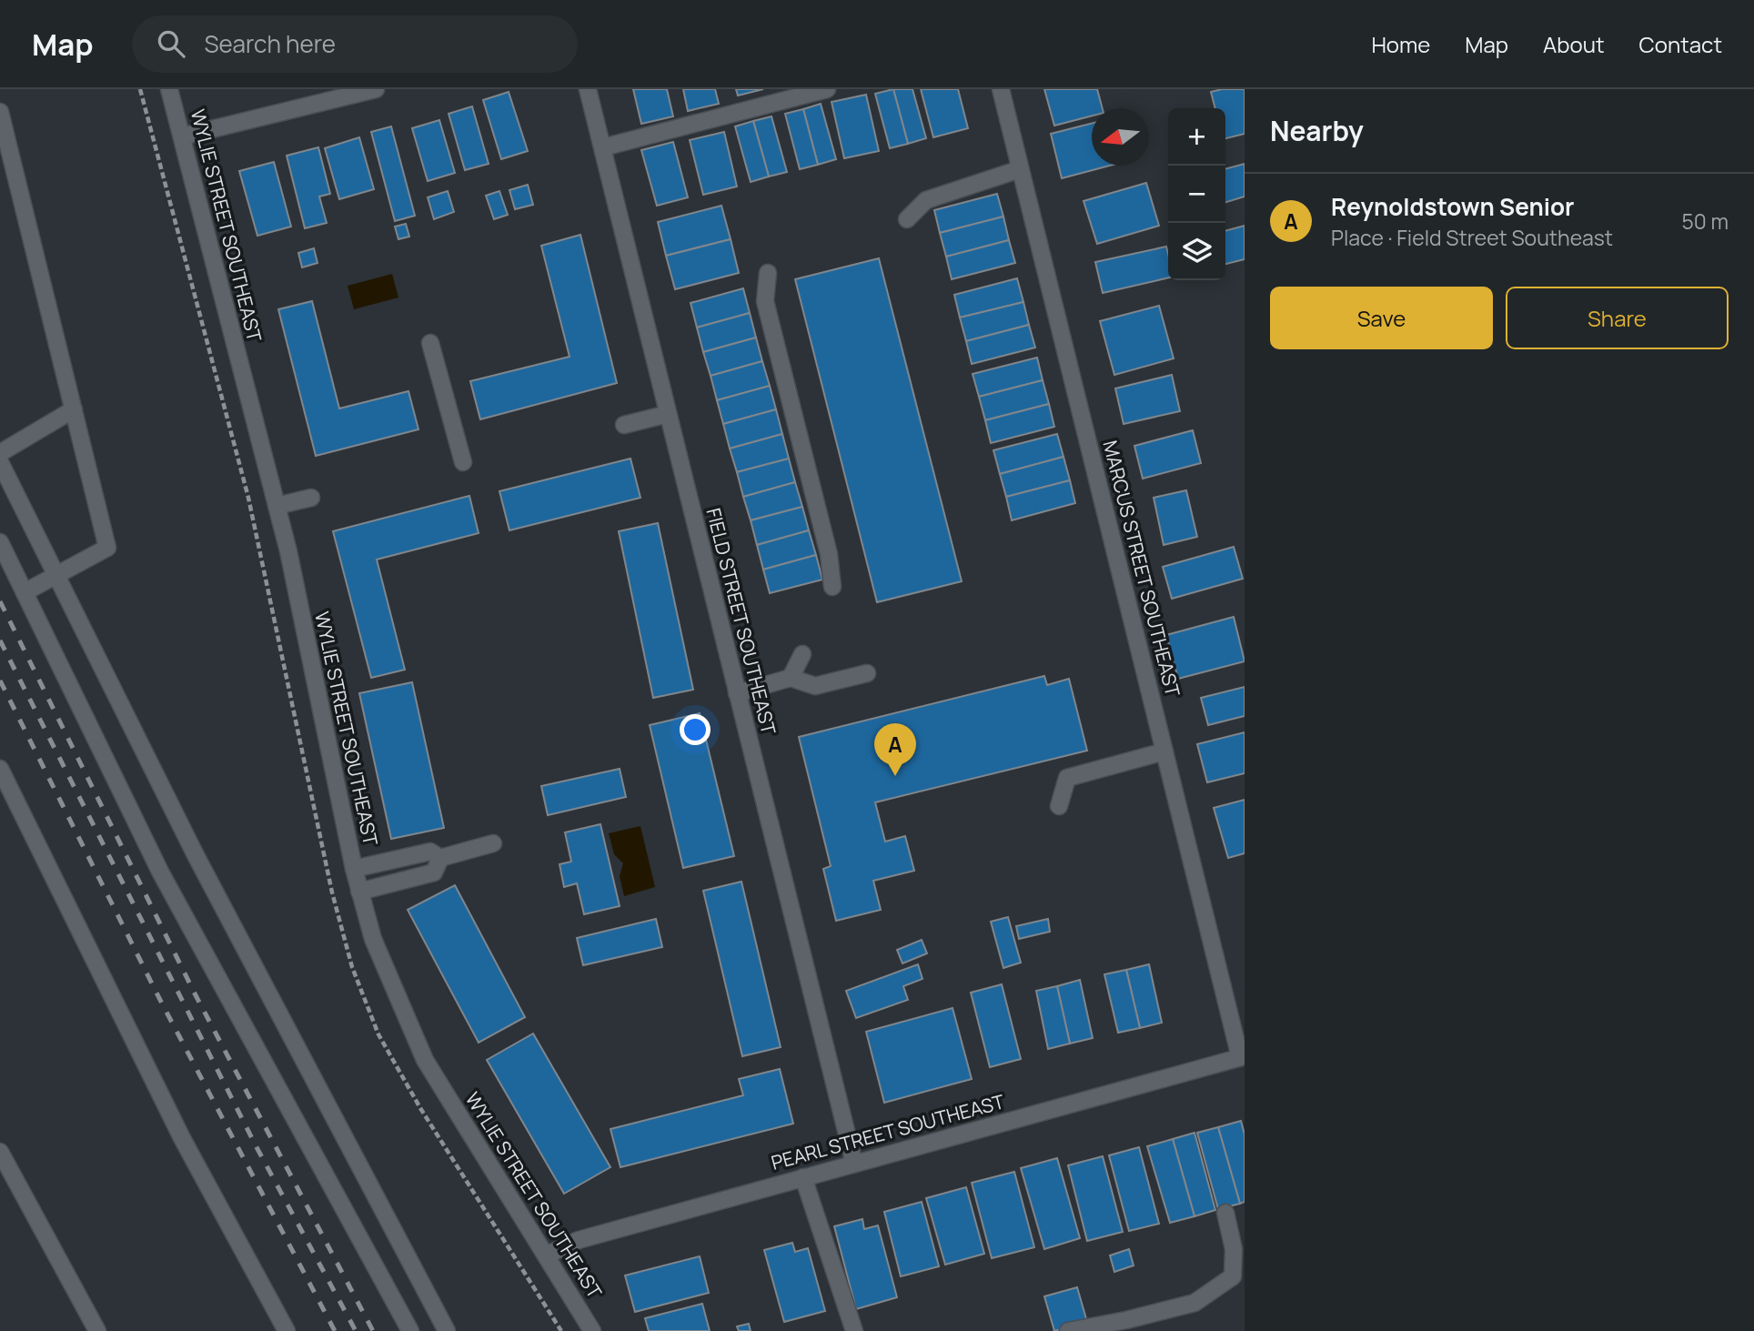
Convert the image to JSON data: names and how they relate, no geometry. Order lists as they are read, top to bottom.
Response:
{
  "streets": {
    "street": [
      "WYLIE STREET SOUTHEAST",
      "MARCUS STREET SOUTHEAST",
      "FIELD STREET SOUTHEAST",
      "PEARL STREET SOUTHEAST"
    ]
  },
  "crossings": [
    ["WYLIE STREET SOUTHEAST", "PEARL STREET SOUTHEAST"],
    ["MARCUS STREET SOUTHEAST", "PEARL STREET SOUTHEAST"],
    ["FIELD STREET SOUTHEAST", "PEARL STREET SOUTHEAST"]
  ],
  "north": "left",
  "page": {
    "header": "Map",
    "search": "Search here",
    "nav": [
      "Home",
      "Map",
      "About",
      "Contact"
    ],
    "heading": "Nearby",
    "map_buttons": ["+", "−"],
    "list": [
      {
        "mark": "A",
        "name": "Reynoldstown Senior",
        "note": "Place · Field Street Southeast",
        "value": "50 m"
      }
    ],
    "buttons": ["Save", "Share"],
    "pins": "A"
  }
}
